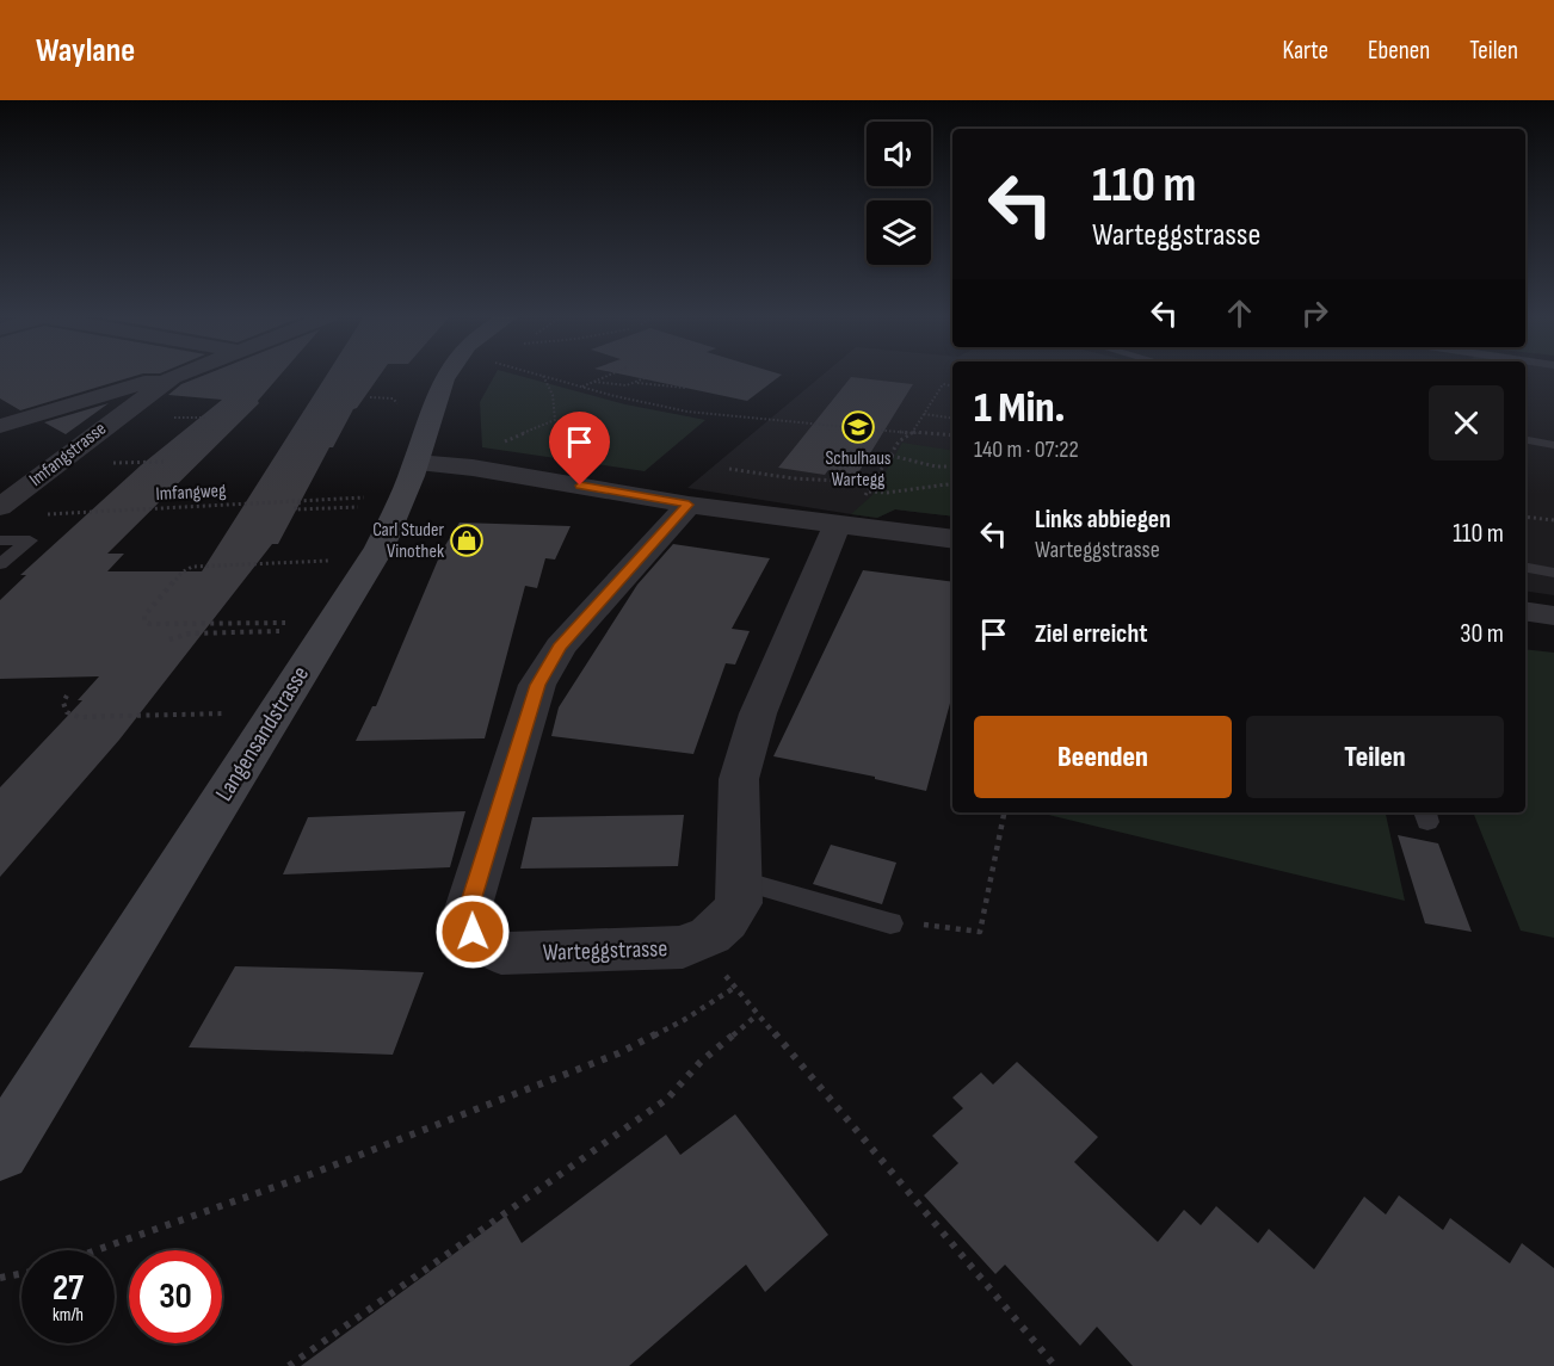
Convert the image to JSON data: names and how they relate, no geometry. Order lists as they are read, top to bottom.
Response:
{
  "streets": {
    "street": ["Imfangstrasse", "Langensandstrasse", "Warteggstrasse"],
    "path": ["Imfangweg"]
  },
  "places": {
    "school or university": ["Schulhaus Wartegg"],
    "shop": ["Carl Studer Vinothek"]
  },
  "page": {
    "header": "Waylane",
    "nav": ["Karte", "Ebenen", "Teilen"],
    "turn": ["110 m", "Warteggstrasse"],
    "heading": ["1 Min.", "140 m · 07:22"],
    "list": [
      {
        "name": "Links abbiegen",
        "note": "Warteggstrasse",
        "value": "110 m"
      },
      {
        "name": "Ziel erreicht",
        "value": "30 m"
      }
    ],
    "buttons": ["Beenden", "Teilen"],
    "speed": "27 km/h",
    "limit": "30"
  }
}
